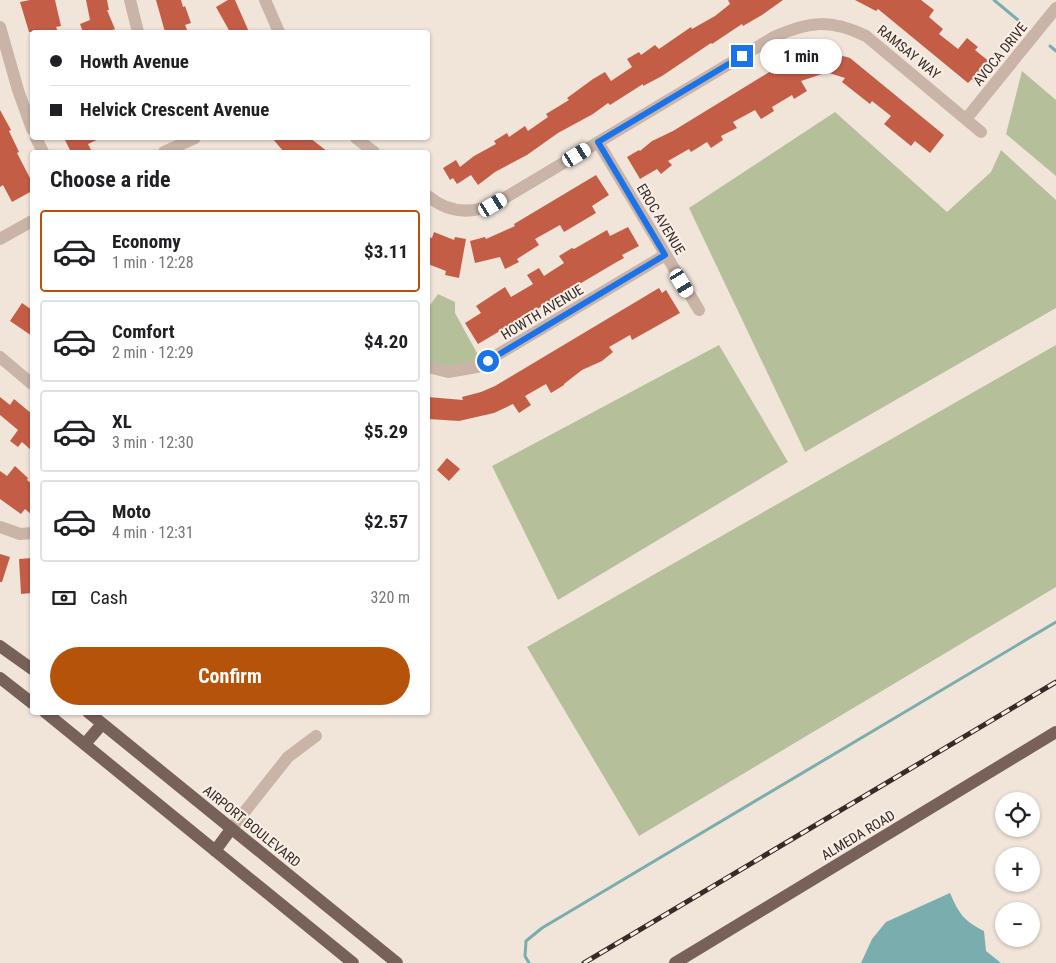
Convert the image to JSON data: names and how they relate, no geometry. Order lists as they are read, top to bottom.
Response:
{
  "streets": {
    "main road": ["AIRPORT BOULEVARD", "ALMEDA ROAD"],
    "street": [
      "RAMSAY WAY",
      "AVOCA DRIVE",
      "EROC AVENUE",
      "HOWTH AVENUE"
    ]
  },
  "crossings": [
    ["RAMSAY WAY", "AVOCA DRIVE"],
    ["RAMSAY WAY", "EROC AVENUE"],
    ["EROC AVENUE", "HOWTH AVENUE"]
  ],
  "page": {
    "banner": ["Howth Avenue", "Helvick Crescent Avenue"],
    "bubble": "1 min",
    "heading": "Choose a ride",
    "list": [
      {
        "name": "Economy",
        "note": "1 min · 12:28",
        "value": "$3.11"
      },
      {
        "name": "Comfort",
        "note": "2 min · 12:29",
        "value": "$4.20"
      },
      {
        "name": "XL",
        "note": "3 min · 12:30",
        "value": "$5.29"
      },
      {
        "name": "Moto",
        "note": "4 min · 12:31",
        "value": "$2.57"
      }
    ],
    "pay": ["Cash", "320 m"],
    "buttons": "Confirm",
    "map_buttons": ["+", "−"]
  }
}
